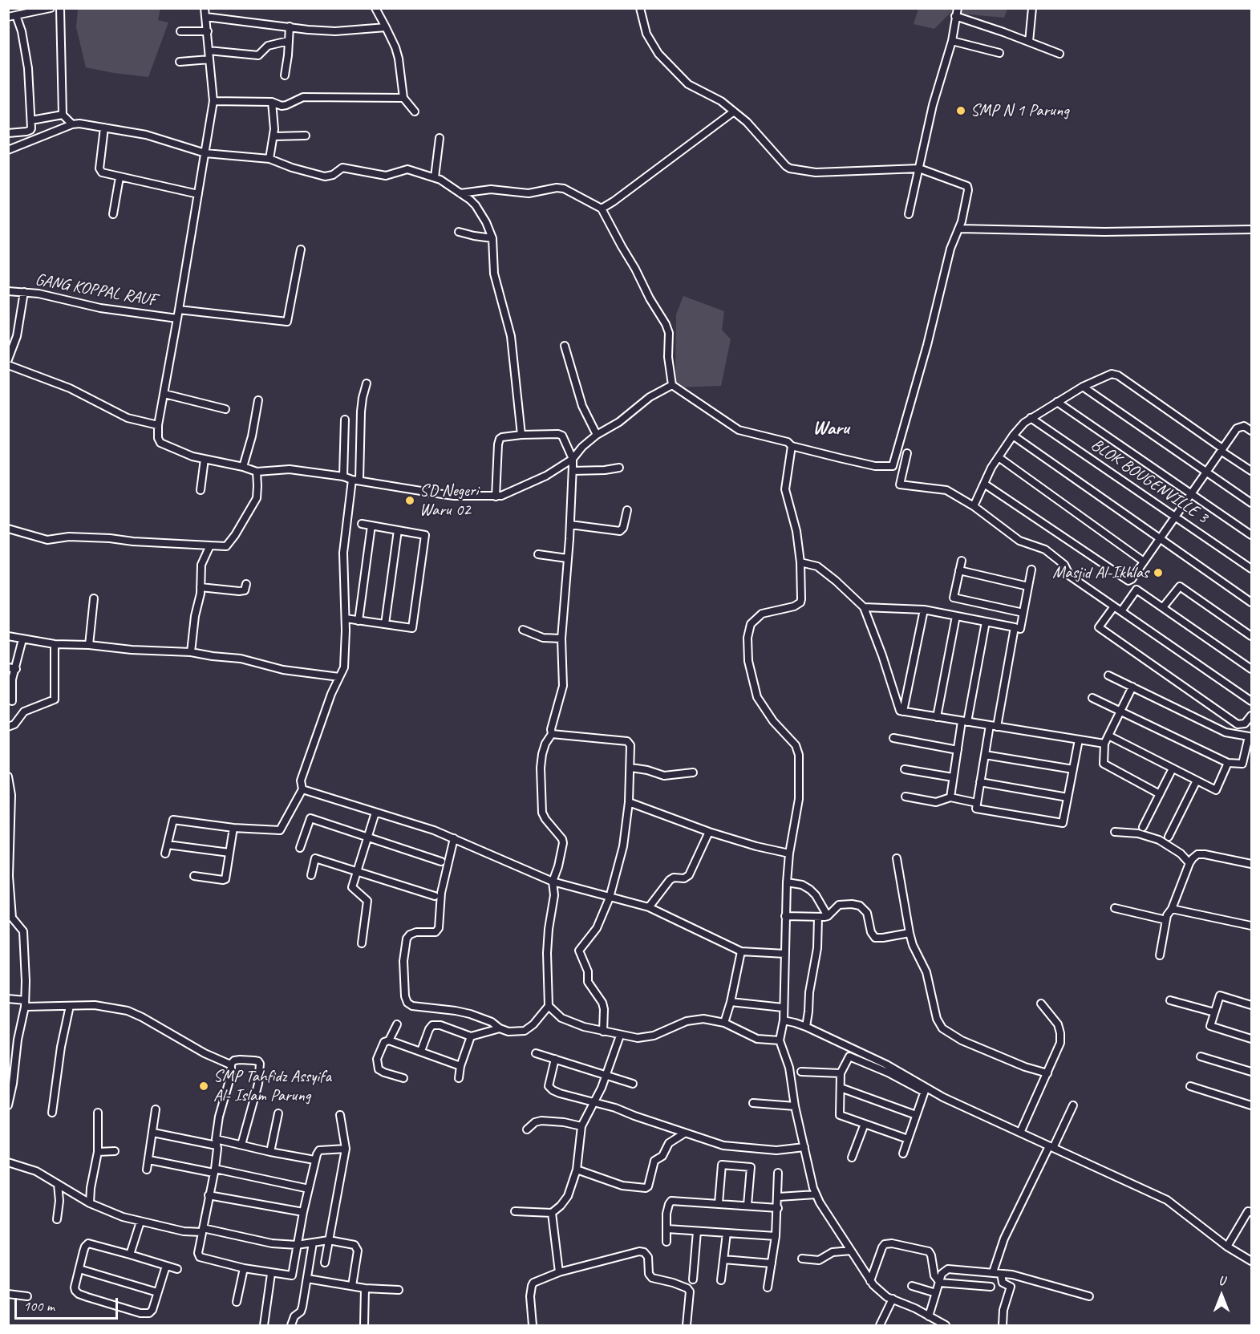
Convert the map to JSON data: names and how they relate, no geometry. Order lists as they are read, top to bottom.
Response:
{
  "streets": {
    "street": ["GANG KOPPAL RAUF", "BLOK BOUGENVILLE 3"]
  },
  "districts": ["Waru"],
  "places": [
    "SMP N 1 Parung",
    "SD Negeri Waru 02",
    "Masjid Al-Ikhlas",
    "SMP Tahfidz Assyifa Al- Islam Parung"
  ],
  "scale_bar": "100 m",
  "north": "top"
}
